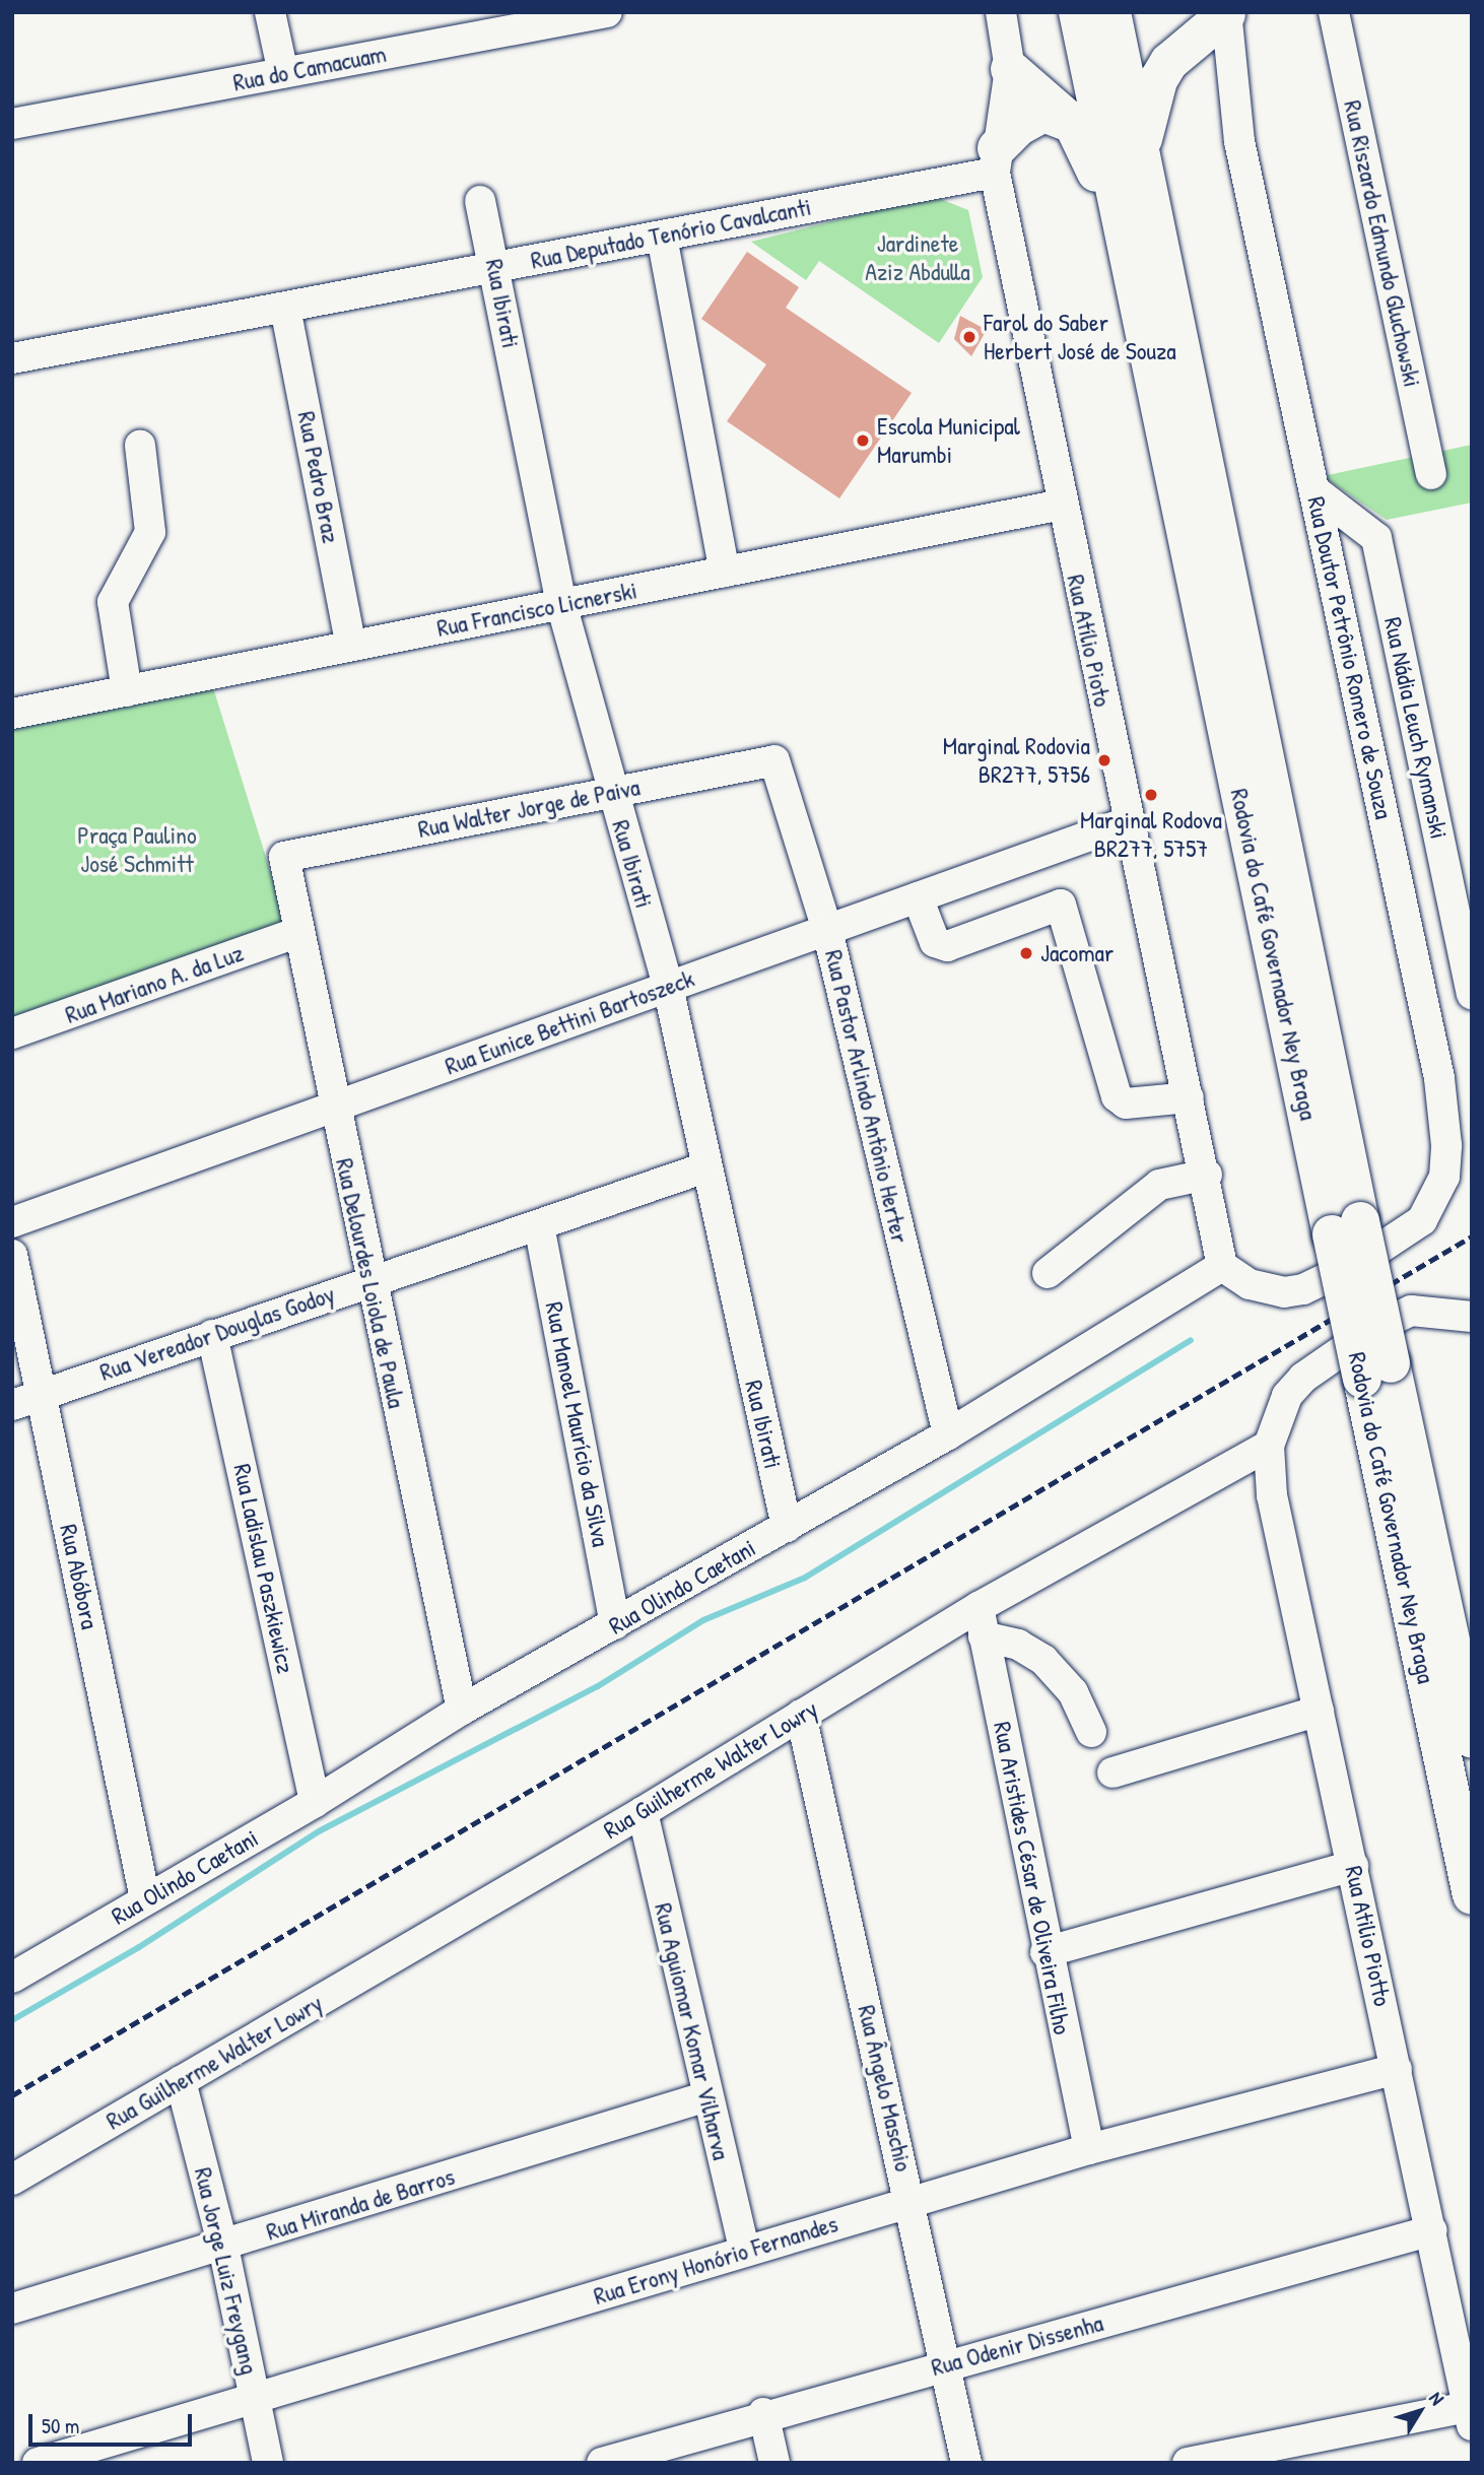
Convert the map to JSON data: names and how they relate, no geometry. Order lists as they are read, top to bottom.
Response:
{
  "streets": {
    "highway": ["Rodovia do Café Governador Ney Braga"],
    "street": [
      "Rua do Camacuam",
      "Rua Deputado Tenório Cavalcanti",
      "Rua Riszardo Edmundo Gluchowski",
      "Rua Ibirati",
      "Rua Pedro Braz",
      "Rua Francisco Licnerski",
      "Rua Atílio Pioto",
      "Rua Doutor Petrônio Romero de Souza",
      "Rua Nádia Leuch Rymanski",
      "Rua Walter Jorge de Paiva",
      "Rua Mariano A. da Luz",
      "Rua Eunice Bettini Bartoszeck",
      "Rua Pastor Arlindo Antônio Herter",
      "Rua Delourdes Loiola de Paula",
      "Rua Vereador Douglas Godoy",
      "Rua Manoel Maurício da Silva",
      "Rua Ladislau Paszkiewicz",
      "Rua Abóbora",
      "Rua Olindo Caetani",
      "Rua Guilherme Walter Lowry",
      "Rua Aristides César de Oliveira Filho",
      "Rua Atilio Piotto",
      "Rua Aguiomar Komar Vilharva",
      "Rua Ângelo Maschio",
      "Rua Miranda de Barros",
      "Rua Erony Honório Fernandes",
      "Rua Jorge Luiz Freygang",
      "Rua Odenir Dissenha"
    ]
  },
  "crossings": [
    ["Rua Deputado Tenório Cavalcanti", "Rua Ibirati"],
    ["Rua Deputado Tenório Cavalcanti", "Rua Pedro Braz"],
    ["Rua Deputado Tenório Cavalcanti", "Rua Atílio Pioto"],
    ["Rua Ibirati", "Rua Francisco Licnerski"],
    ["Rua Ibirati", "Rua Walter Jorge de Paiva"],
    ["Rua Ibirati", "Rua Eunice Bettini Bartoszeck"],
    ["Rua Ibirati", "Rua Vereador Douglas Godoy"],
    ["Rua Ibirati", "Rua Olindo Caetani"],
    ["Rua Pedro Braz", "Rua Francisco Licnerski"],
    ["Rua Francisco Licnerski", "Rua Atílio Pioto"],
    ["Rua Atílio Pioto", "Rua Doutor Petrônio Romero de Souza"],
    ["Rua Atílio Pioto", "Rua Eunice Bettini Bartoszeck"],
    ["Rua Atílio Pioto", "Rua Olindo Caetani"],
    ["Rua Doutor Petrônio Romero de Souza", "Rua Nádia Leuch Rymanski"],
    ["Rua Doutor Petrônio Romero de Souza", "Rua Olindo Caetani"],
    ["Rua Walter Jorge de Paiva", "Rua Pastor Arlindo Antônio Herter"],
    ["Rua Walter Jorge de Paiva", "Rua Delourdes Loiola de Paula"],
    ["Rua Mariano A. da Luz", "Rua Delourdes Loiola de Paula"],
    ["Rua Eunice Bettini Bartoszeck", "Rua Pastor Arlindo Antônio Herter"],
    ["Rua Eunice Bettini Bartoszeck", "Rua Delourdes Loiola de Paula"],
    ["Rua Pastor Arlindo Antônio Herter", "Rua Olindo Caetani"],
    ["Rua Delourdes Loiola de Paula", "Rua Vereador Douglas Godoy"],
    ["Rua Delourdes Loiola de Paula", "Rua Olindo Caetani"],
    ["Rua Vereador Douglas Godoy", "Rua Manoel Maurício da Silva"],
    ["Rua Vereador Douglas Godoy", "Rua Ladislau Paszkiewicz"],
    ["Rua Vereador Douglas Godoy", "Rua Abóbora"],
    ["Rua Manoel Maurício da Silva", "Rua Olindo Caetani"],
    ["Rua Ladislau Paszkiewicz", "Rua Olindo Caetani"],
    ["Rua Abóbora", "Rua Olindo Caetani"],
    ["Rua Guilherme Walter Lowry", "Rua Aristides César de Oliveira Filho"],
    ["Rua Guilherme Walter Lowry", "Rua Atilio Piotto"],
    ["Rua Guilherme Walter Lowry", "Rua Aguiomar Komar Vilharva"],
    ["Rua Guilherme Walter Lowry", "Rua Ângelo Maschio"],
    ["Rua Guilherme Walter Lowry", "Rua Jorge Luiz Freygang"],
    ["Rua Aristides César de Oliveira Filho", "Rua Erony Honório Fernandes"],
    ["Rua Atilio Piotto", "Rua Erony Honório Fernandes"],
    ["Rua Atilio Piotto", "Rua Odenir Dissenha"],
    ["Rua Aguiomar Komar Vilharva", "Rua Miranda de Barros"],
    ["Rua Aguiomar Komar Vilharva", "Rua Erony Honório Fernandes"],
    ["Rua Ângelo Maschio", "Rua Erony Honório Fernandes"],
    ["Rua Ângelo Maschio", "Rua Odenir Dissenha"],
    ["Rua Miranda de Barros", "Rua Jorge Luiz Freygang"],
    ["Rua Erony Honório Fernandes", "Rua Jorge Luiz Freygang"]
  ],
  "parks": ["Jardinete Aziz Abdulla", "Praça Paulino José Schmitt"],
  "places": [
    "Farol do Saber Herbert José de Souza",
    "Escola Municipal Marumbi",
    "Marginal Rodovia BR277, 5756",
    "Marginal Rodova BR277, 5757",
    "Jacomar"
  ],
  "scale_bar": "50 m",
  "north": "top right"
}
